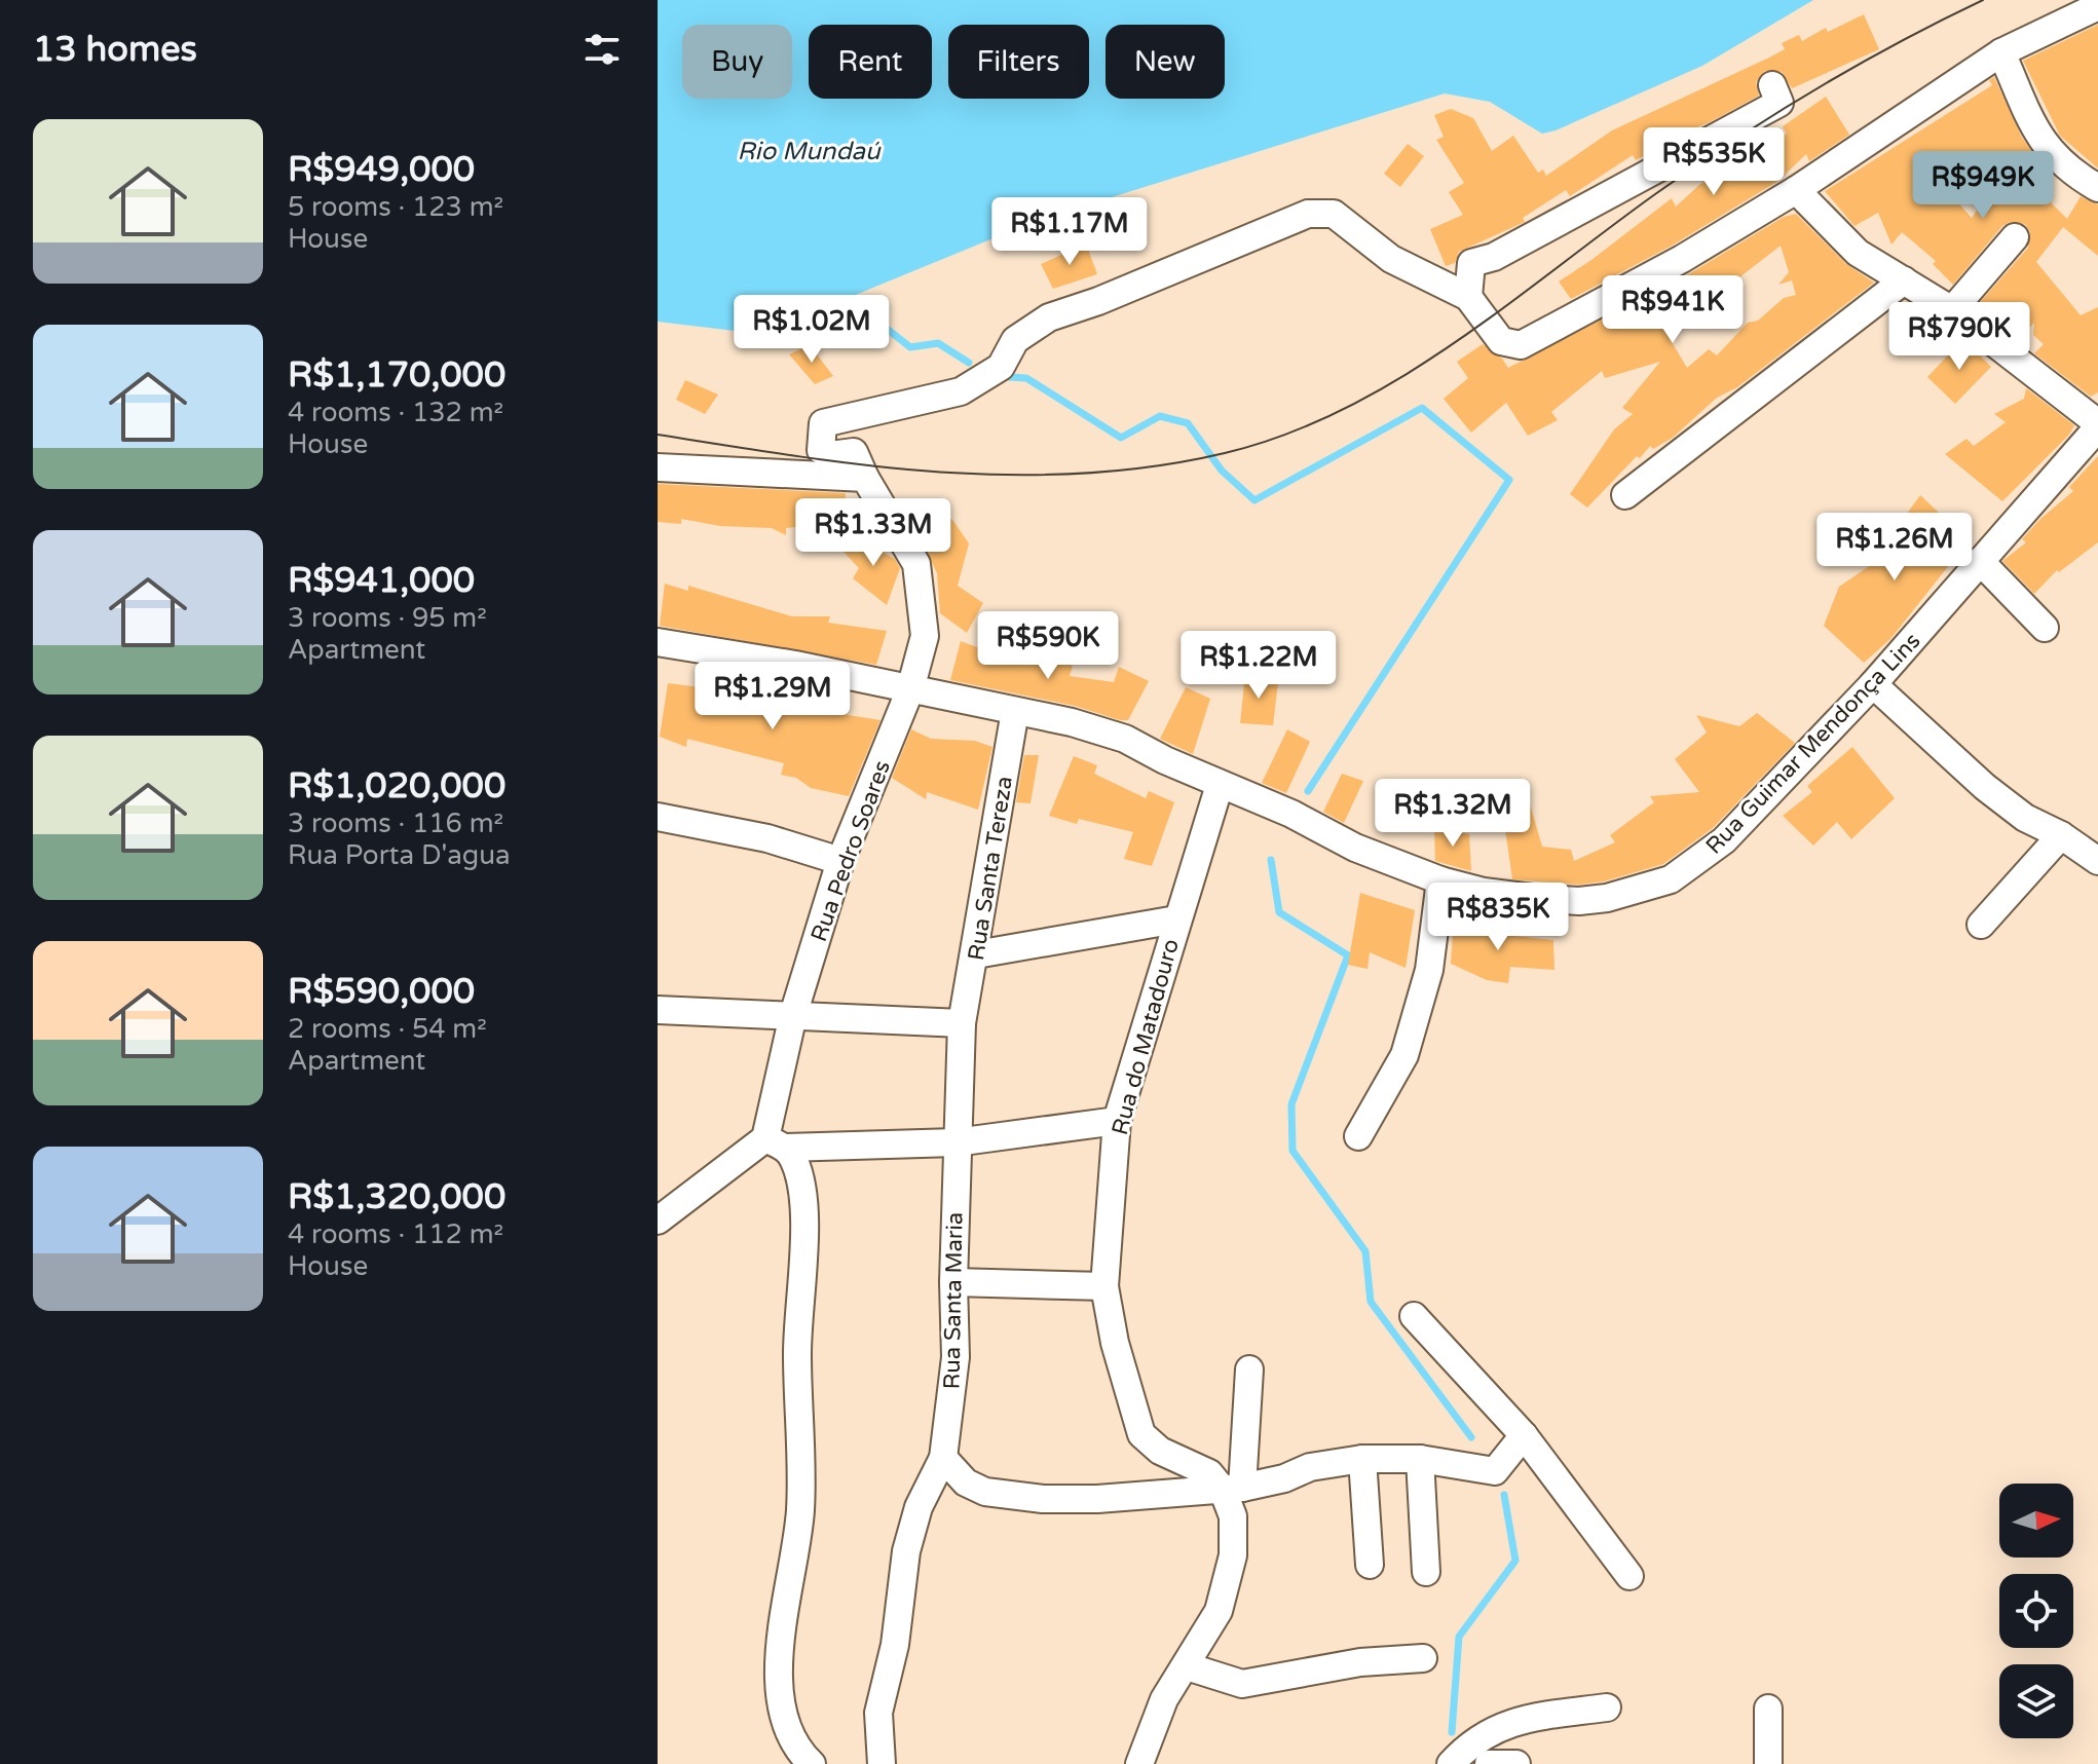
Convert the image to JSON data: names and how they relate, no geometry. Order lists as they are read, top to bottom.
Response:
{
  "streets": {
    "street": [
      "Rua Guimar Mendonça Lins",
      "Rua Pedro Soares",
      "Rua Santa Tereza",
      "Rua do Matadouro",
      "Rua Santa Maria"
    ]
  },
  "crossings": [
    ["Rua Guimar Mendonça Lins", "Rua Pedro Soares"],
    ["Rua Guimar Mendonça Lins", "Rua Santa Tereza"],
    ["Rua Guimar Mendonça Lins", "Rua do Matadouro"],
    ["Rua Santa Tereza", "Rua Santa Maria"]
  ],
  "water": ["Rio Mundaú"],
  "north": "right",
  "page": {
    "heading": "13 homes",
    "chip": [
      "Buy",
      "Rent",
      "Filters",
      "New"
    ],
    "list": [
      {
        "name": "R$949,000",
        "note": "5 rooms · 123 m² · House"
      },
      {
        "name": "R$1,170,000",
        "note": "4 rooms · 132 m² · House"
      },
      {
        "name": "R$941,000",
        "note": "3 rooms · 95 m² · Apartment"
      },
      {
        "name": "R$1,020,000",
        "note": "3 rooms · 116 m² · Rua Porta D'agua"
      },
      {
        "name": "R$590,000",
        "note": "2 rooms · 54 m² · Apartment"
      },
      {
        "name": "R$1,320,000",
        "note": "4 rooms · 112 m² · House"
      }
    ],
    "price": [
      "R$535K",
      "R$949K",
      "R$1.17M",
      "R$941K",
      "R$1.02M",
      "R$790K",
      "R$1.33M",
      "R$1.26M",
      "R$590K",
      "R$1.22M",
      "R$1.29M",
      "R$1.32M",
      "R$835K"
    ]
  }
}
